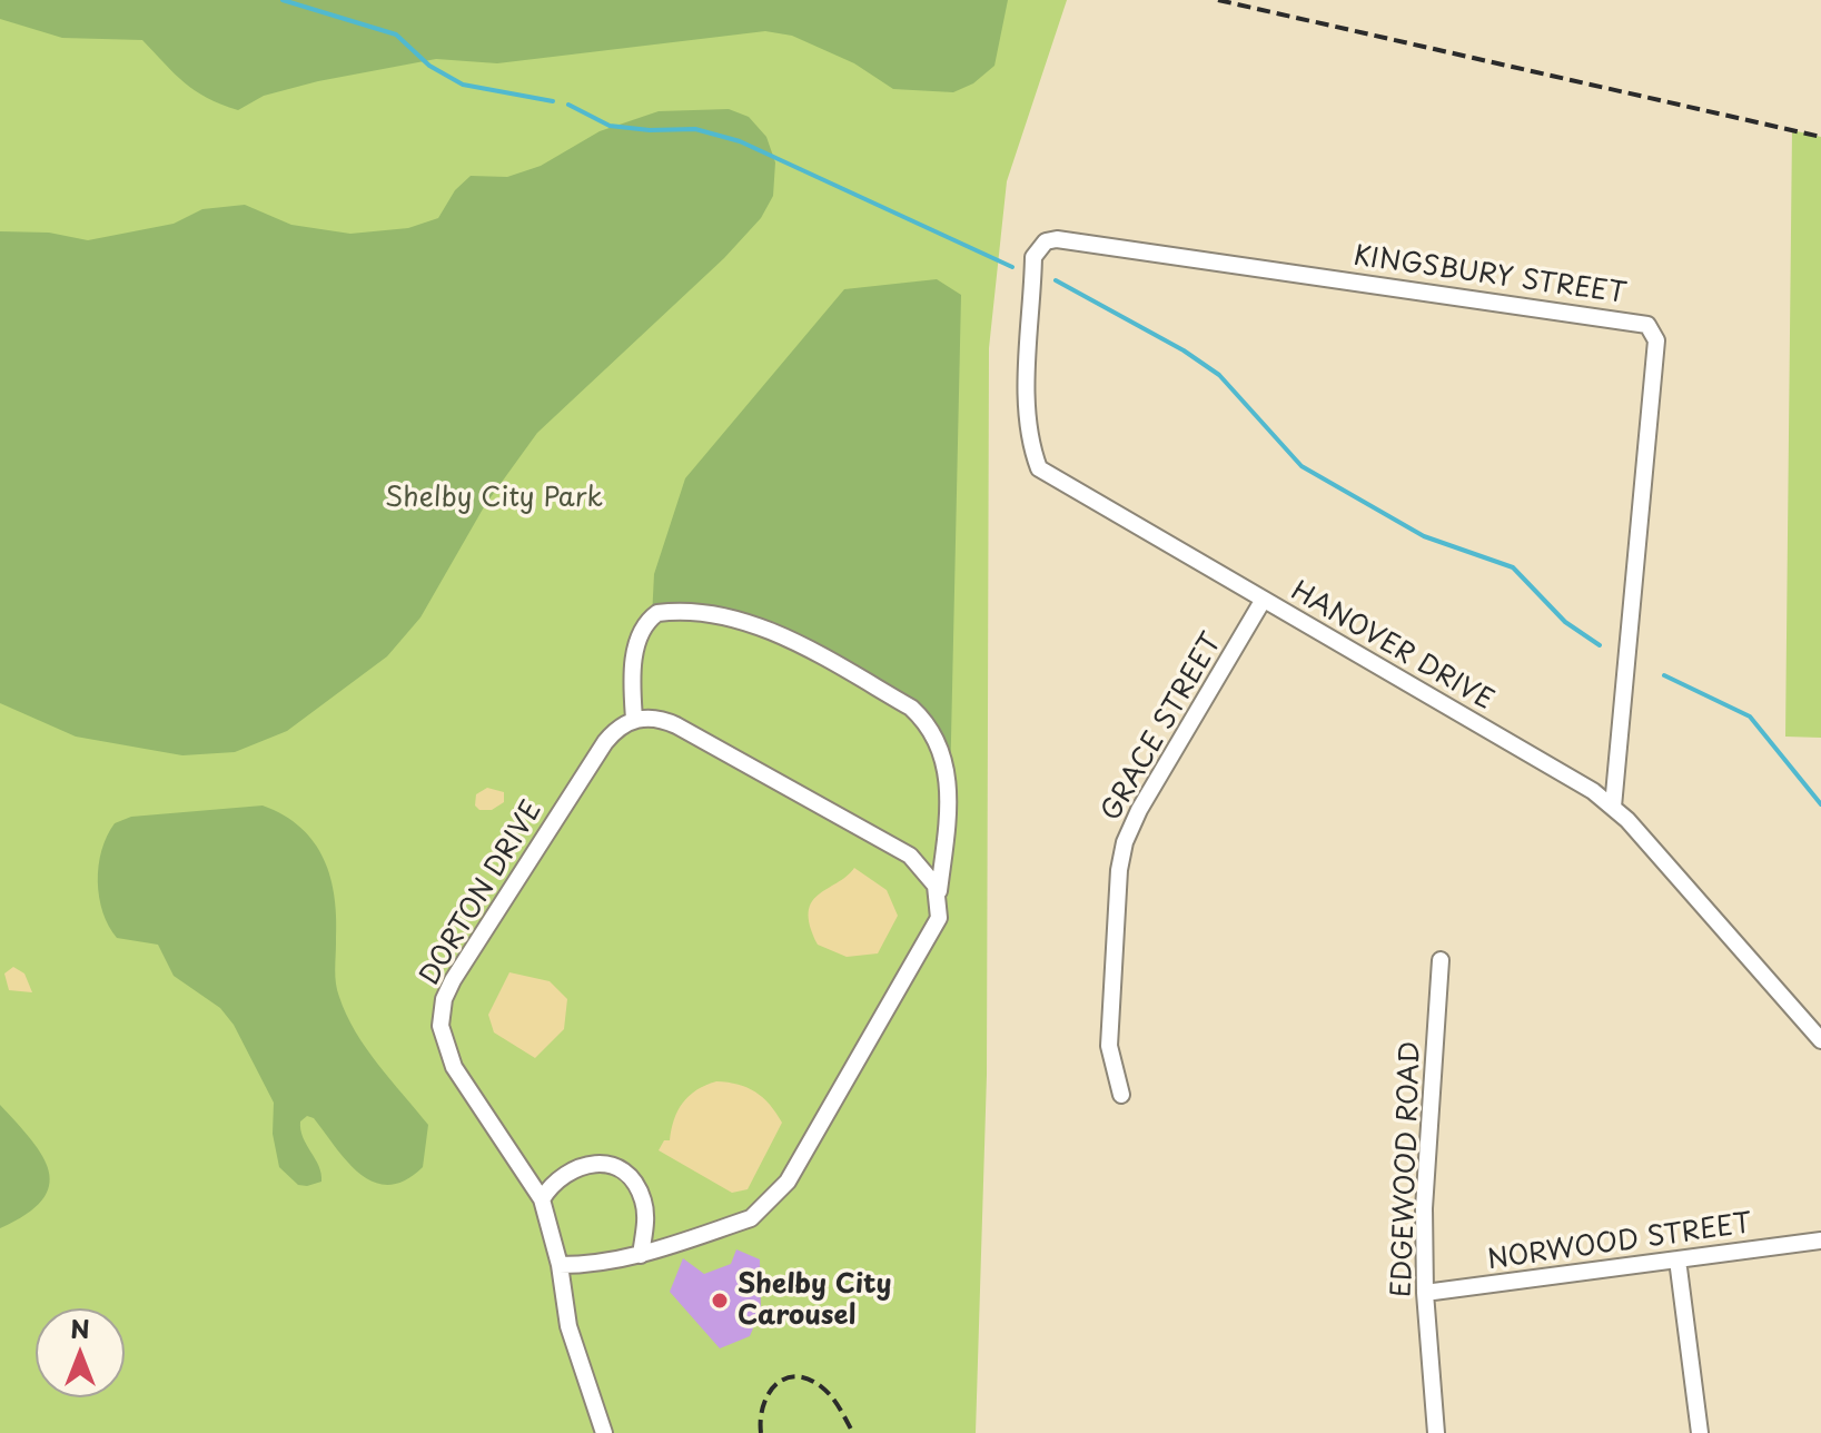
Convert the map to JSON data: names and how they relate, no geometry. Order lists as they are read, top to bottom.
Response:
{
  "streets": {
    "street": [
      "KINGSBURY STREET",
      "HANOVER DRIVE",
      "GRACE STREET",
      "DORTON DRIVE",
      "EDGEWOOD ROAD",
      "NORWOOD STREET"
    ]
  },
  "crossings": [
    ["KINGSBURY STREET", "HANOVER DRIVE"],
    ["HANOVER DRIVE", "GRACE STREET"],
    ["EDGEWOOD ROAD", "NORWOOD STREET"]
  ],
  "parks": ["Shelby City Park"],
  "places": ["Shelby City Carousel"],
  "north": "top"
}
